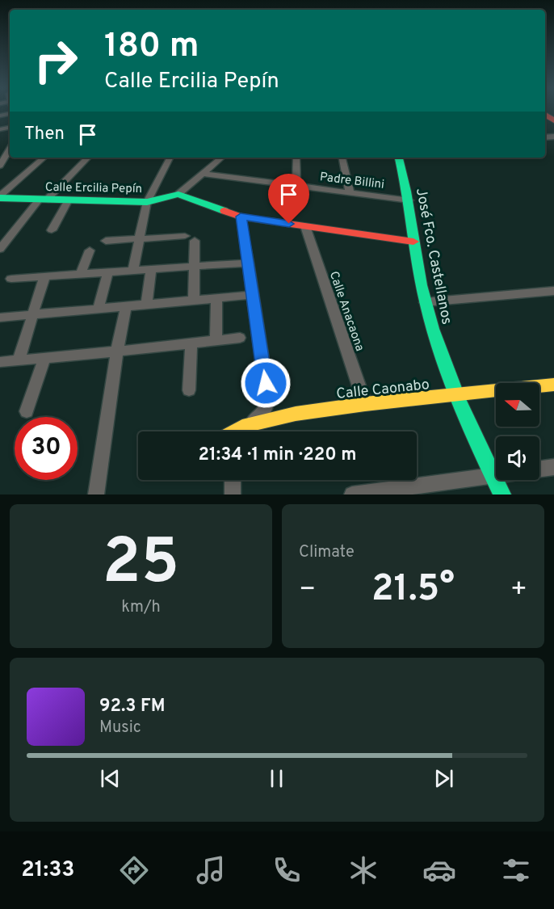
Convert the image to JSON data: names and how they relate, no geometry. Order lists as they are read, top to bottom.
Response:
{
  "streets": {
    "street": [
      "Padre Billini",
      "Calle Ercilia Pepín",
      "José Fco. Castellanos",
      "Calle Anacaona",
      "Calle Caonabo"
    ]
  },
  "crossings": [
    ["Padre Billini", "José Fco. Castellanos"],
    ["José Fco. Castellanos", "Calle Caonabo"],
    ["Calle Anacaona", "Calle Caonabo"]
  ],
  "north": "left",
  "page": {
    "turn": ["180 m", "Calle Ercilia Pepín"],
    "then": "Then",
    "limit": "30",
    "trip": "21:34 · 1 min · 220 m",
    "tile": [
      ["25", "km/h"],
      "Climate"
    ],
    "heat": ["−", "21.5°", "+"],
    "song": ["92.3 FM", "Music"],
    "tabs": "21:33"
  }
}
